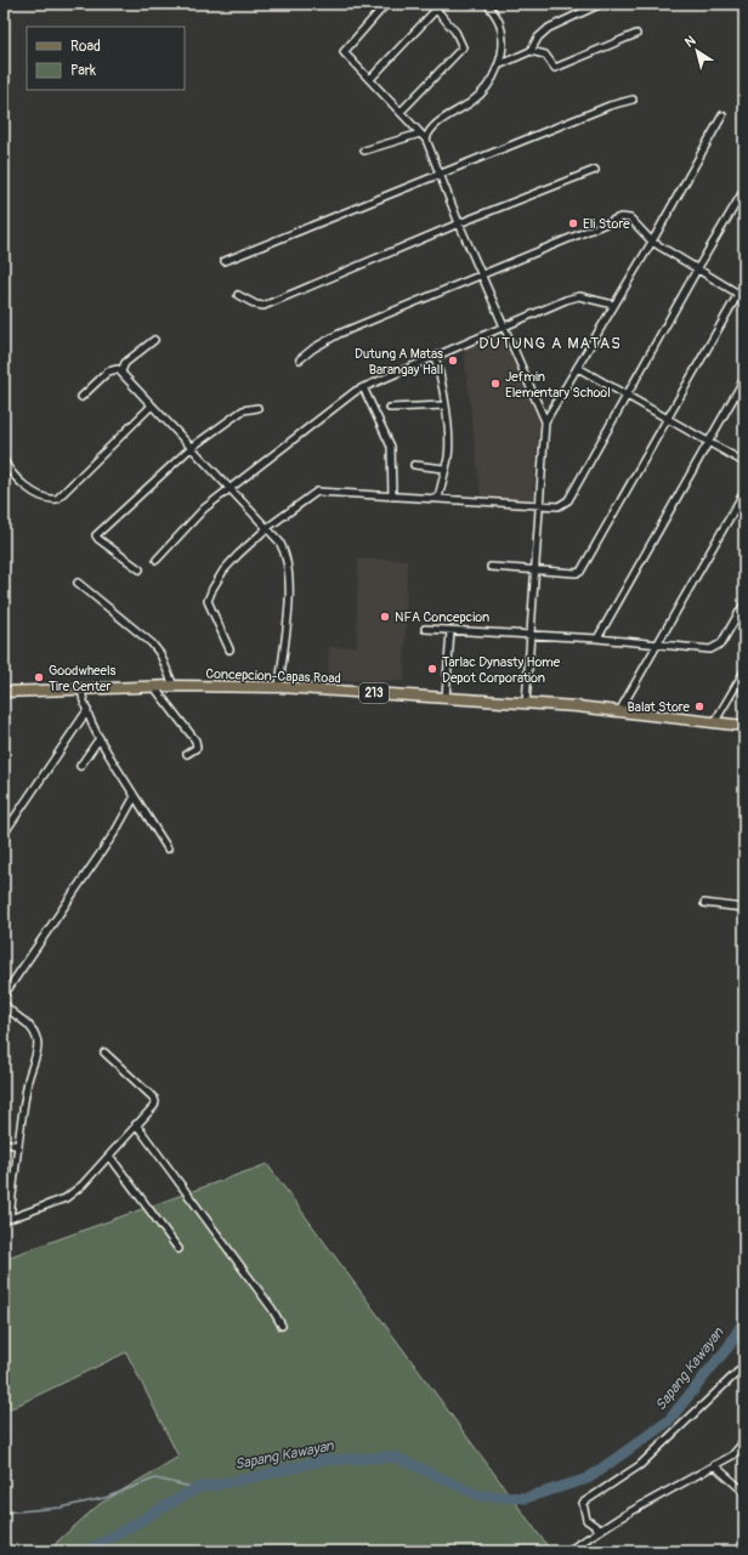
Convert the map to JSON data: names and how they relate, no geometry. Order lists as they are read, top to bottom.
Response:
{
  "streets": {
    "main road": ["Concepcion-Capas Road", "213"]
  },
  "districts": ["DUTUNG A MATAS"],
  "water": ["Sapang Kawayan"],
  "places": [
    "Eli Store",
    "Dutung A Matas Barangay Hall",
    "Jefmin Elementary School",
    "NFA Concepcion",
    "Tarlac Dynasty Home Depot Corporation",
    "Goodwheels Tire Center",
    "Balat Store"
  ],
  "legend": ["Road", "Park"],
  "north": "top left"
}
